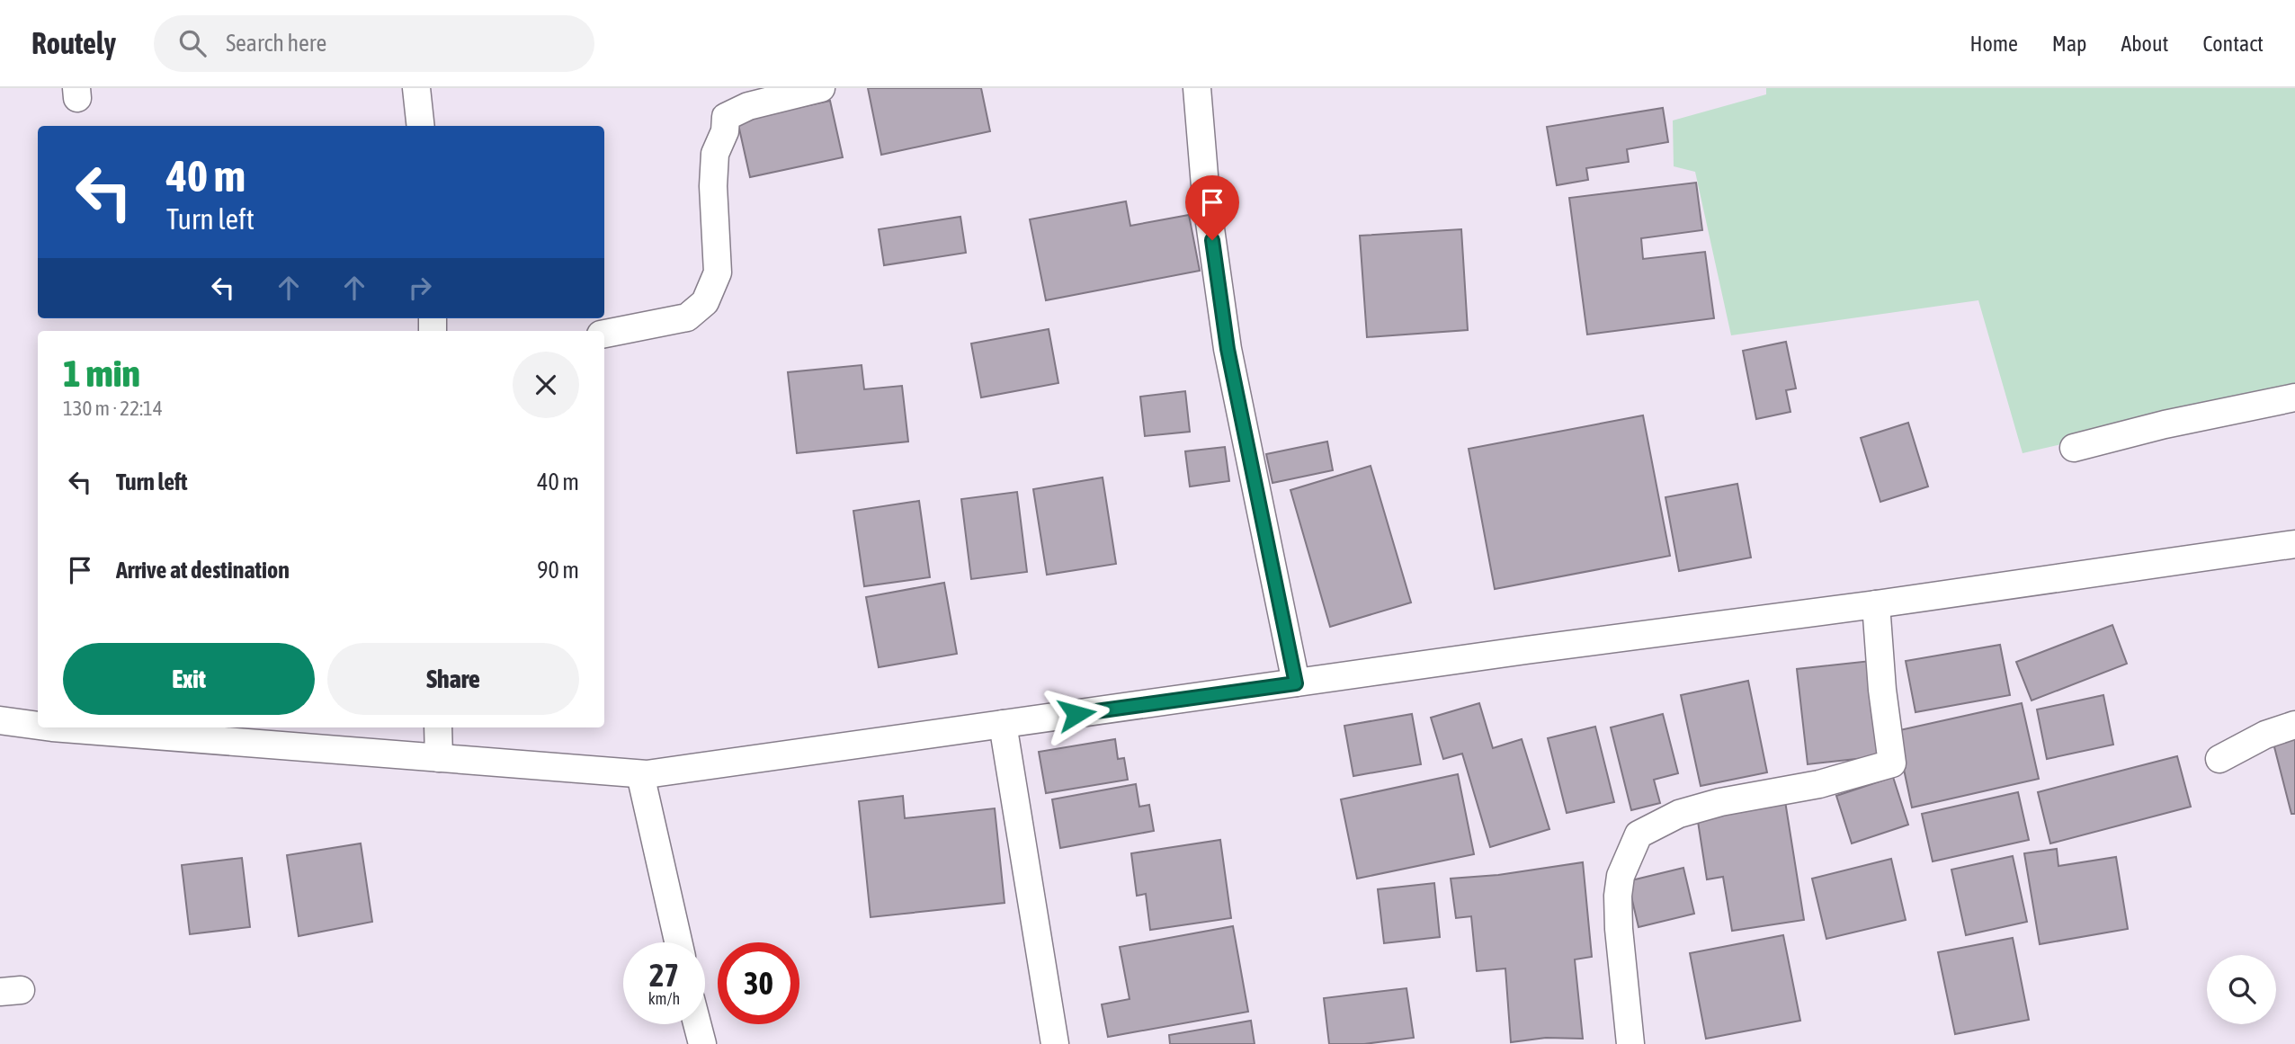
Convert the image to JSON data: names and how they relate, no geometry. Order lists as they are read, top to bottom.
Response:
{
  "page": {
    "header": "Routely",
    "search": "Search here",
    "nav": [
      "Home",
      "Map",
      "About",
      "Contact"
    ],
    "turn": ["40 m", "Turn left"],
    "heading": ["1 min", "130 m · 22:14"],
    "list": [
      {
        "name": "Turn left",
        "value": "40 m"
      },
      {
        "name": "Arrive at destination",
        "value": "90 m"
      }
    ],
    "buttons": ["Exit", "Share"],
    "speed": "27 km/h",
    "limit": "30"
  }
}
